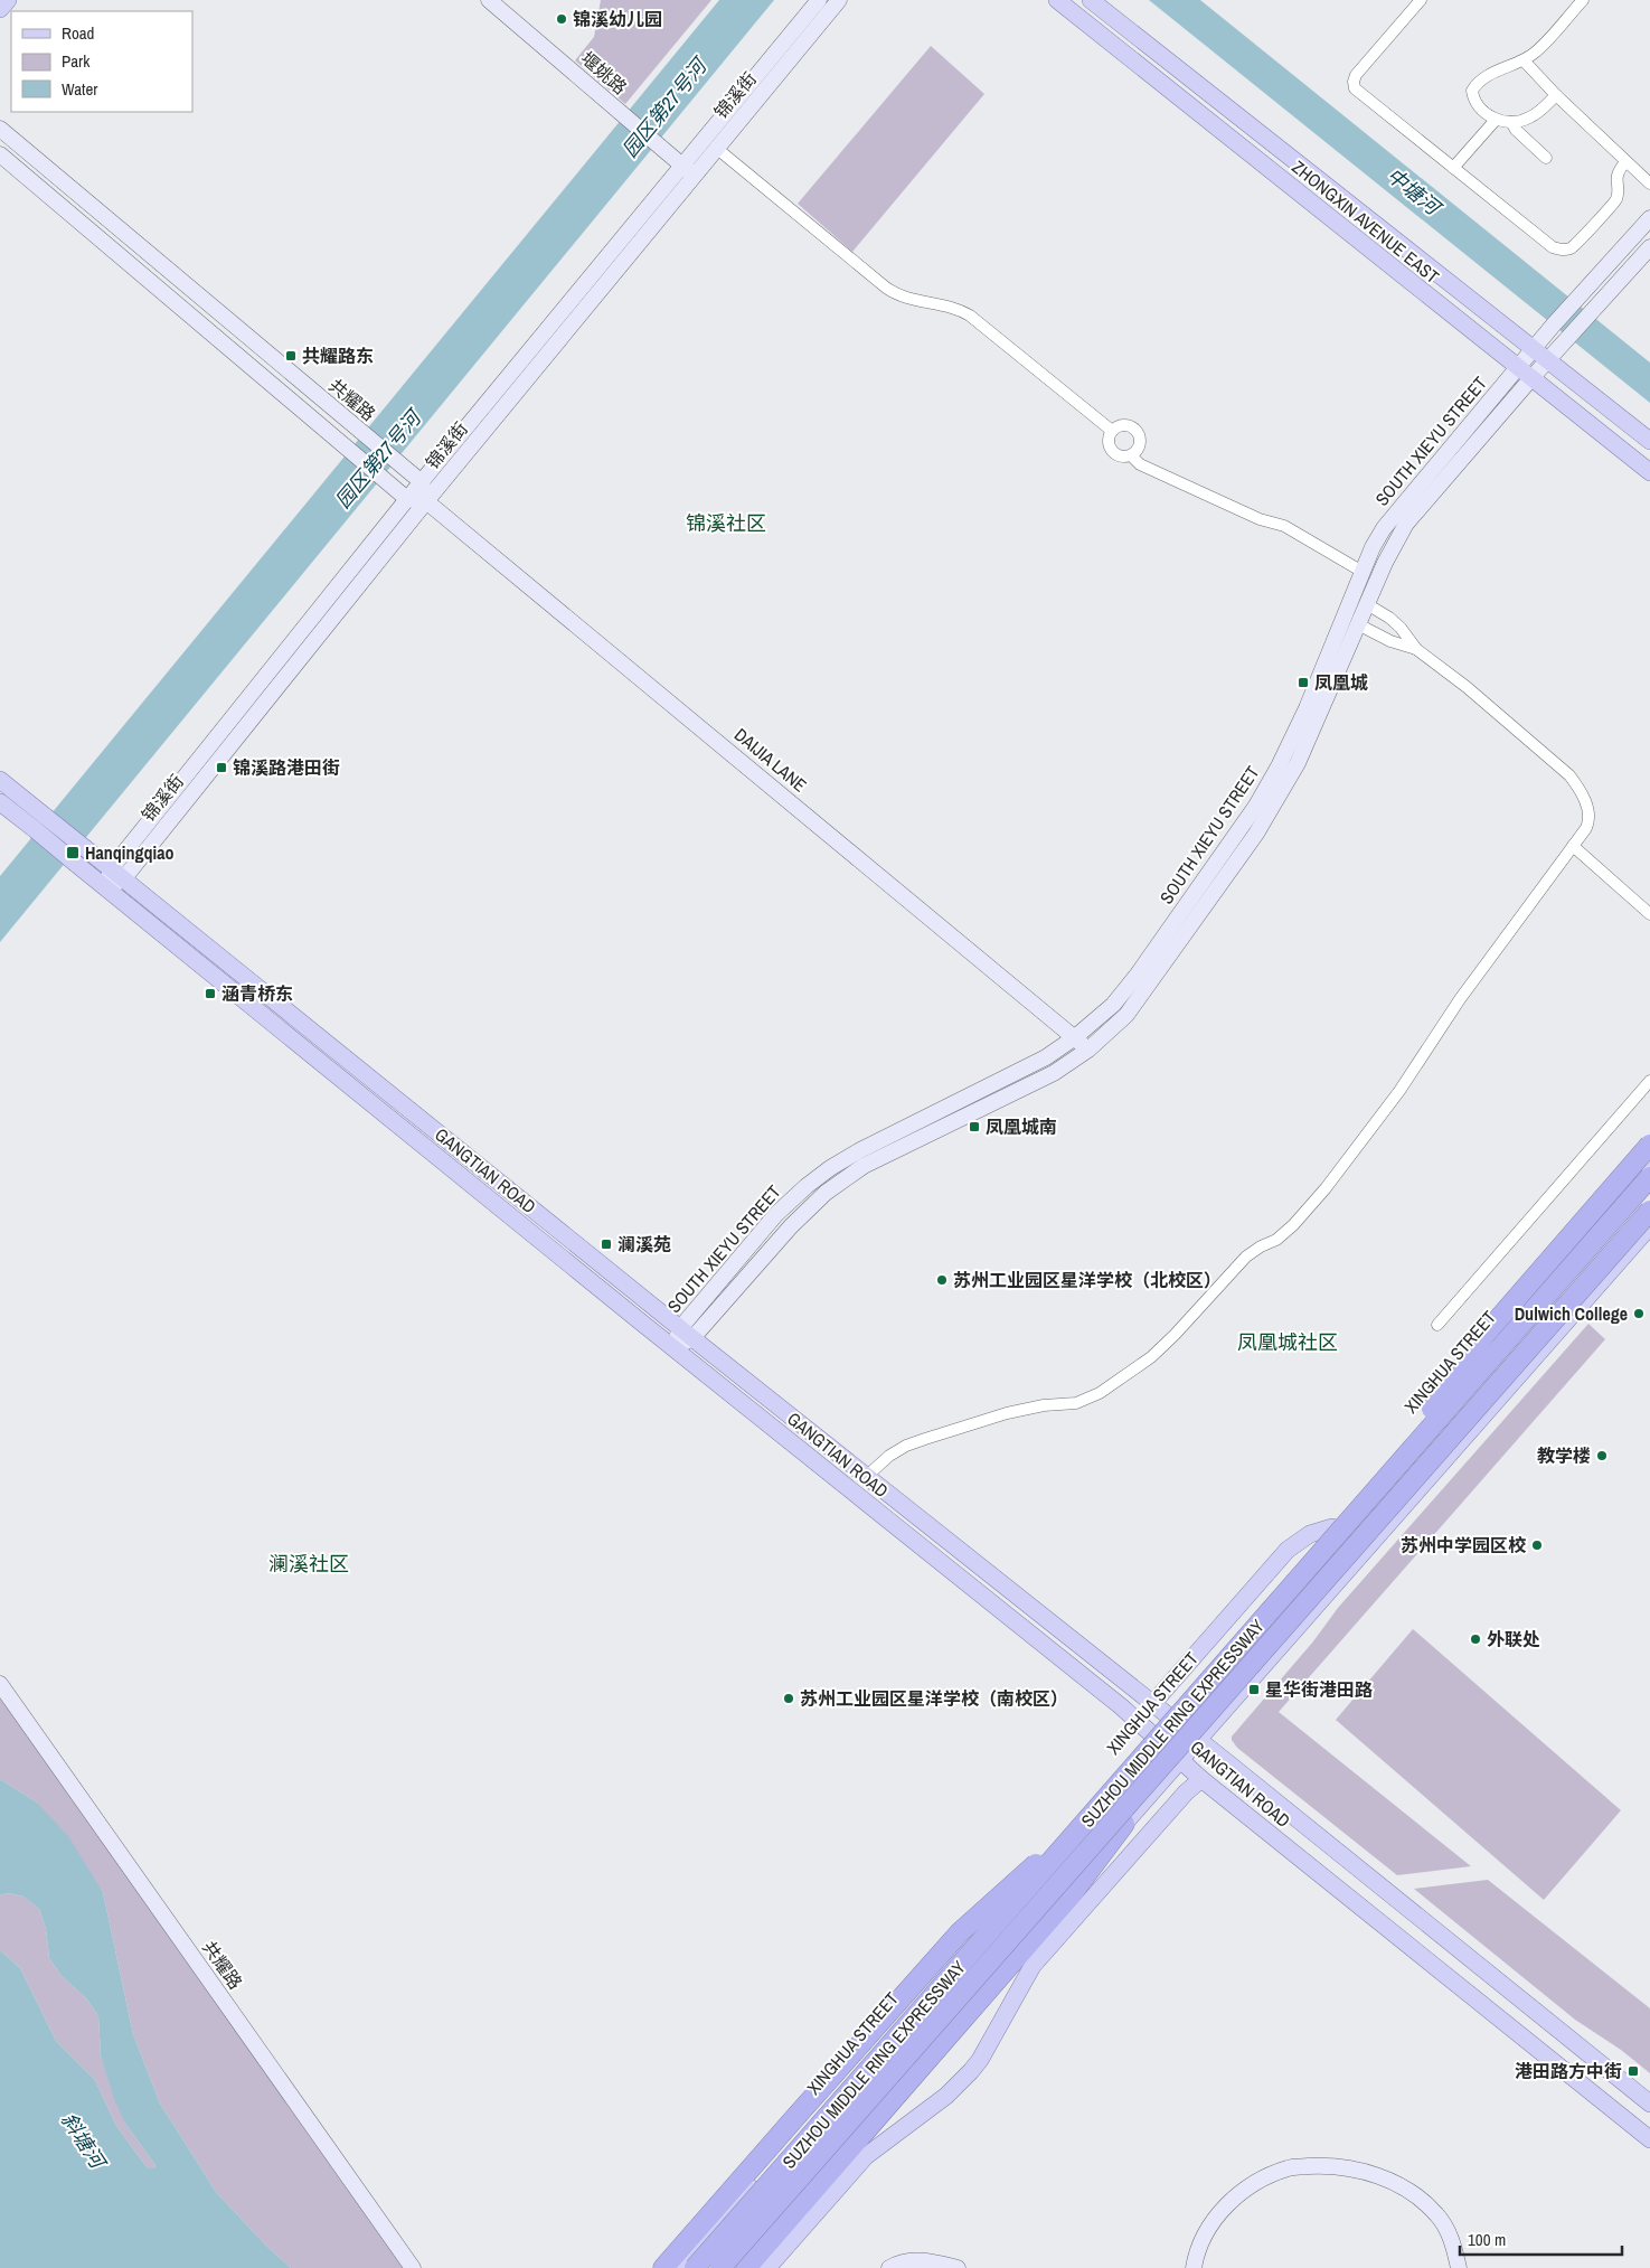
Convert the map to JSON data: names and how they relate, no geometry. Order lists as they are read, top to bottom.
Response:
{
  "streets": {
    "highway": ["SUZHOU MIDDLE RING EXPRESSWAY"],
    "main road": [
      "堰姚路",
      "锦溪街",
      "ZHONGXIN AVENUE EAST",
      "共耀路",
      "SOUTH XIEYU STREET",
      "DAIJIA LANE",
      "GANGTIAN ROAD",
      "XINGHUA STREET"
    ]
  },
  "crossings": [
    ["堰姚路", "锦溪街"],
    ["锦溪街", "共耀路"],
    ["锦溪街", "DAIJIA LANE"],
    ["锦溪街", "GANGTIAN ROAD"],
    ["ZHONGXIN AVENUE EAST", "SOUTH XIEYU STREET"],
    ["SOUTH XIEYU STREET", "DAIJIA LANE"],
    ["SOUTH XIEYU STREET", "GANGTIAN ROAD"],
    ["GANGTIAN ROAD", "XINGHUA STREET"]
  ],
  "districts": ["锦溪社区", "凤凰城社区", "澜溪社区"],
  "water": ["园区第27号河", "中塘河", "斜塘河"],
  "places": {
    "other": [
      "锦溪幼儿园",
      "苏州工业园区星洋学校（北校区）",
      "Dulwich College",
      "教学楼",
      "苏州中学园区校",
      "外联处",
      "苏州工业园区星洋学校（南校区）"
    ],
    "transit": [
      "共耀路东",
      "凤凰城",
      "锦溪路港田街",
      "Hanqingqiao",
      "涵青桥东",
      "凤凰城南",
      "澜溪苑",
      "星华街港田路",
      "港田路方中街"
    ]
  },
  "legend": ["Road", "Park", "Water"],
  "scale_bar": "100 m"
}
